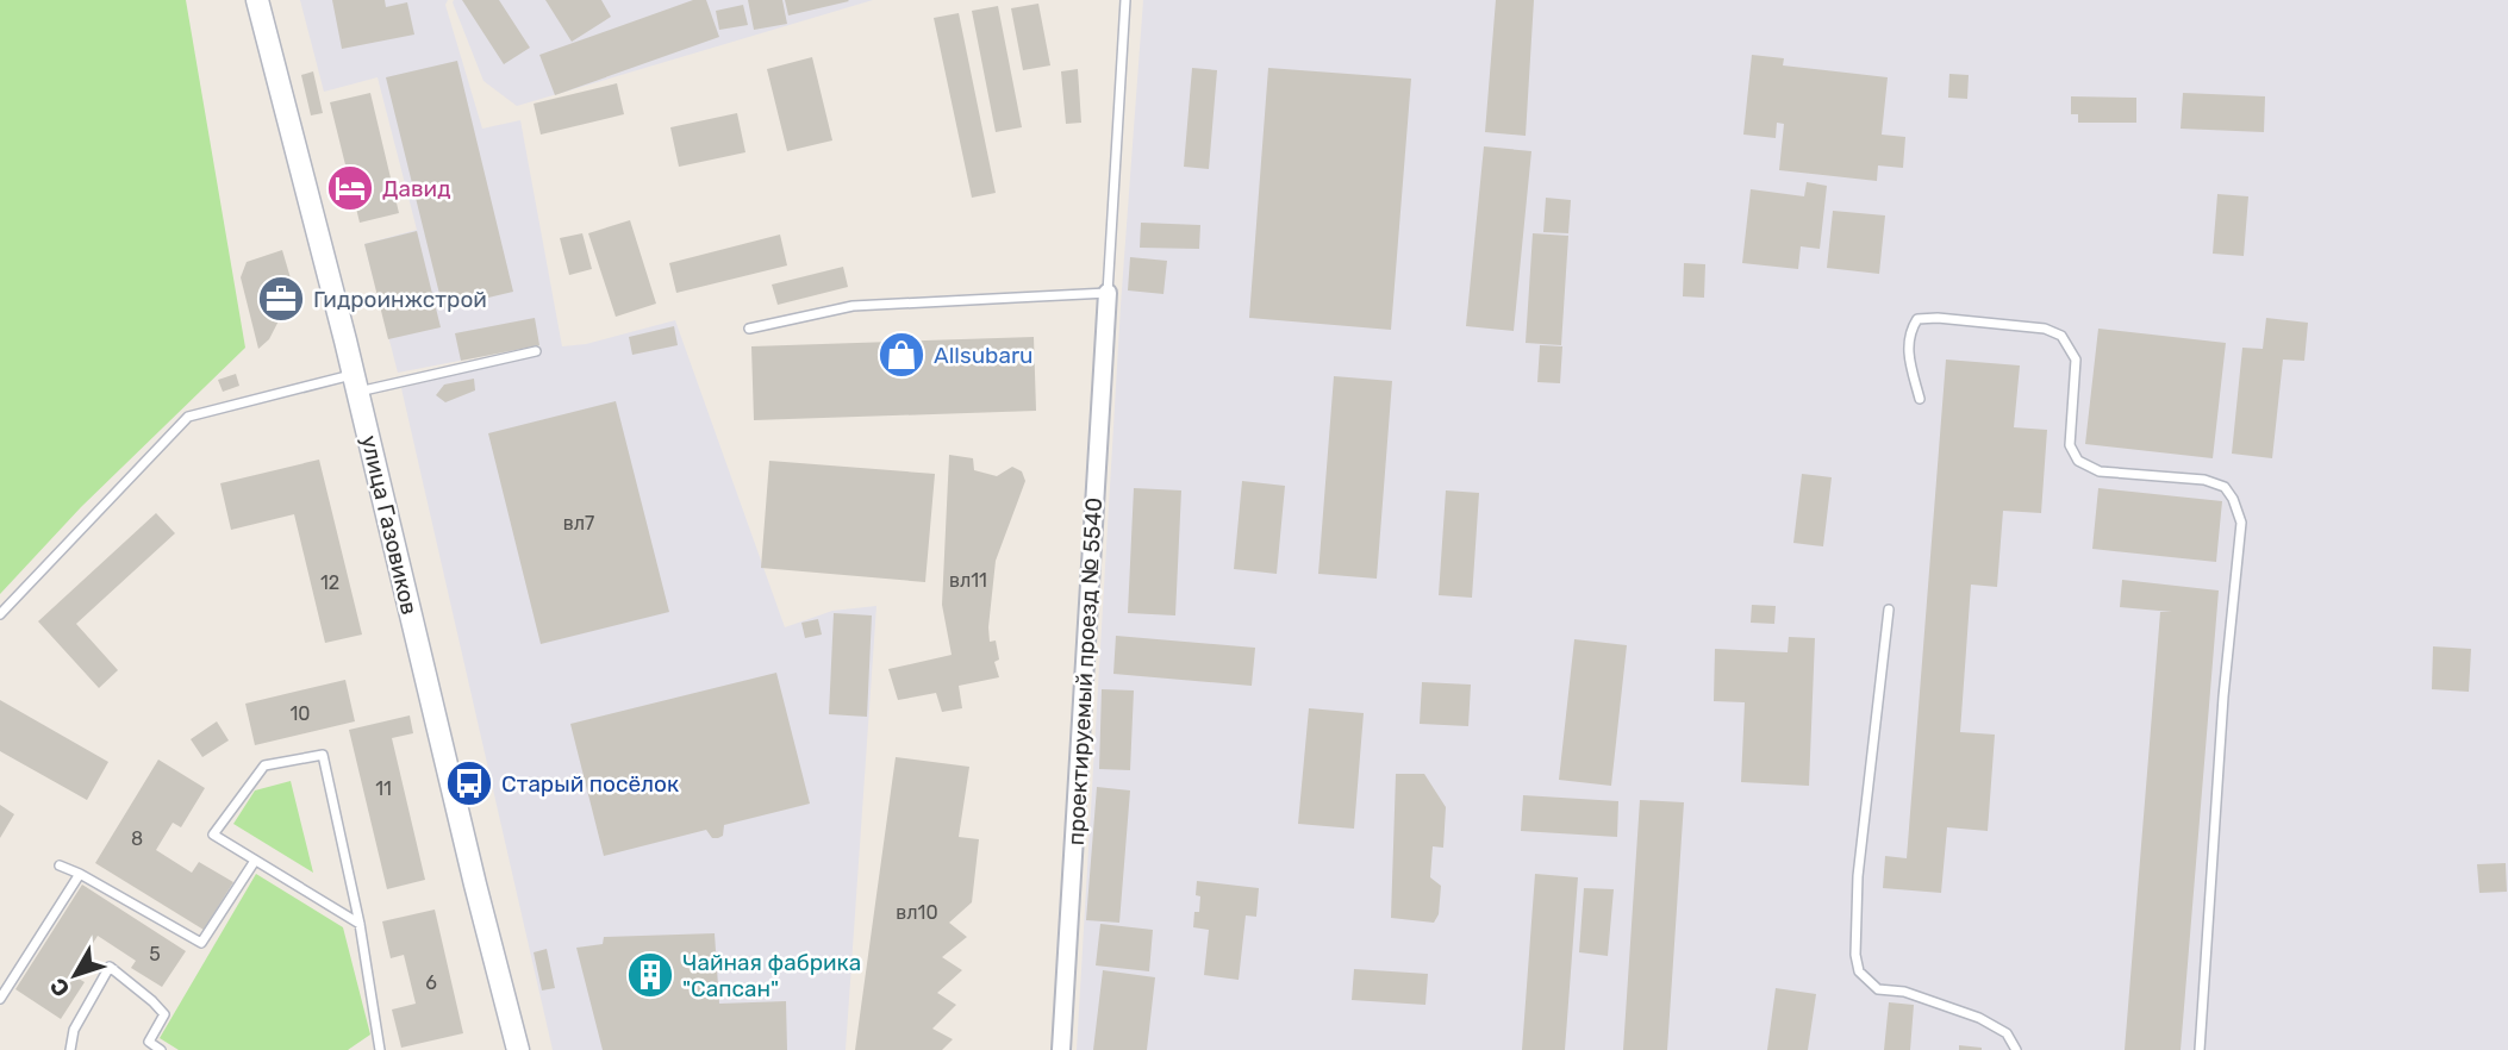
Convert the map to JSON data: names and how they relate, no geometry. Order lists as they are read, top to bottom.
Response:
{
  "streets": {
    "street": ["улица Газовиков", "проектируемый проезд № 5540"]
  },
  "places": {
    "hotel": ["Давид"],
    "office": ["Гидроинжстрой"],
    "shop": ["Allsubaru"],
    "bus stop": ["Старый посёлок"],
    "building": ["Чайная фабрика \"Сапсан\""]
  },
  "house_numbers": [
    "вл7",
    "вл11",
    "12",
    "10",
    "11",
    "8",
    "вл10",
    "5",
    "6"
  ],
  "north": "bottom left"
}
